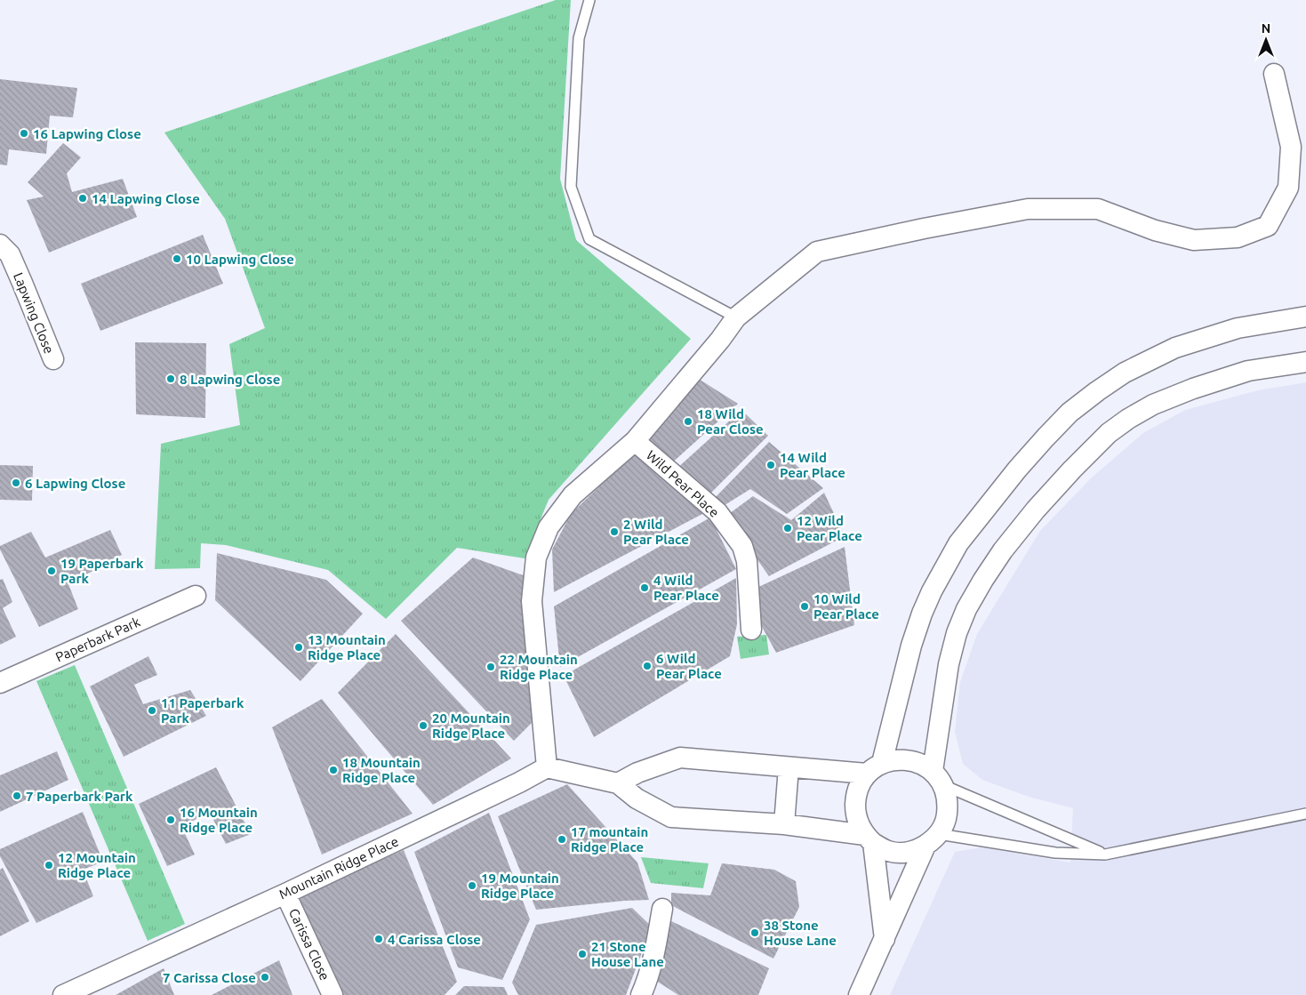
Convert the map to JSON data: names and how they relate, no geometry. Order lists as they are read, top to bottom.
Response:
{
  "streets": {
    "street": [
      "Lapwing Close",
      "Wild Pear Place",
      "Paperbark Park",
      "Mountain Ridge Place",
      "Carissa Close"
    ]
  },
  "crossings": [
    ["Mountain Ridge Place", "Carissa Close"]
  ],
  "places": [
    "16 Lapwing Close",
    "14 Lapwing Close",
    "10 Lapwing Close",
    "8 Lapwing Close",
    "18 Wild Pear Close",
    "14 Wild Pear Place",
    "6 Lapwing Close",
    "12 Wild Pear Place",
    "2 Wild Pear Place",
    "19 Paperbark Park",
    "4 Wild Pear Place",
    "10 Wild Pear Place",
    "13 Mountain Ridge Place",
    "6 Wild Pear Place",
    "22 Mountain Ridge Place",
    "11 Paperbark Park",
    "20 Mountain Ridge Place",
    "18 Mountain Ridge Place",
    "7 Paperbark Park",
    "16 Mountain Ridge Place",
    "17 mountain Ridge Place",
    "12 Mountain Ridge Place",
    "19 Mountain Ridge Place",
    "38 Stone House Lane",
    "4 Carissa Close",
    "21 Stone House Lane",
    "7 Carissa Close"
  ],
  "north": "top"
}
